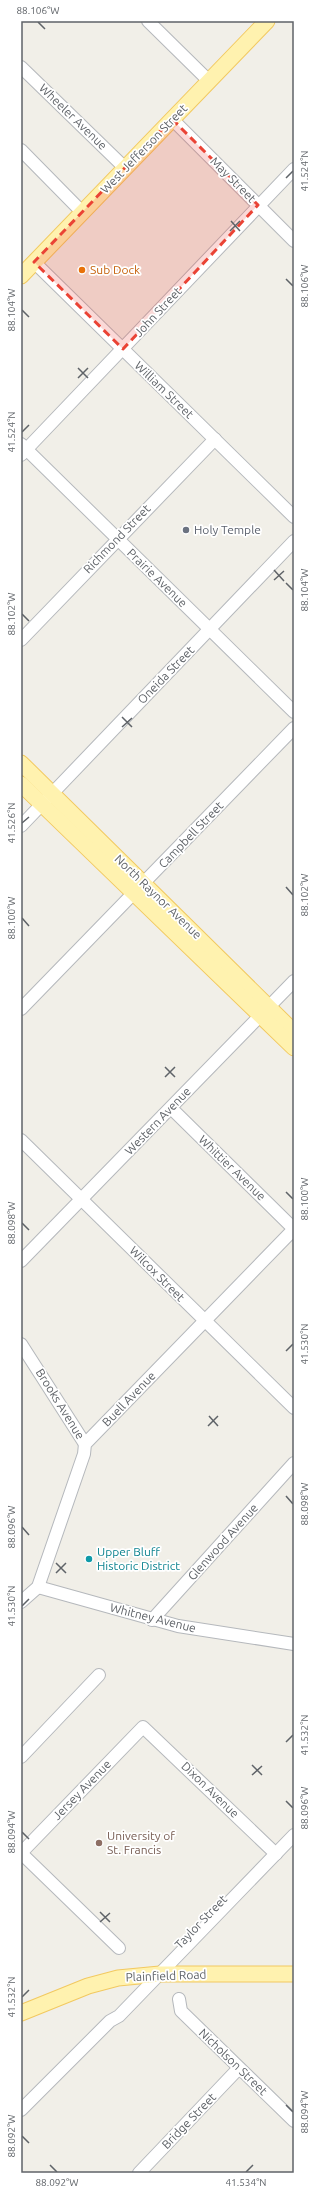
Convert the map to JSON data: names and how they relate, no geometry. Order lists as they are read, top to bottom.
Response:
{
  "streets": {
    "main road": ["West Jefferson Street", "North Raynor Avenue", "Plainfield Road"],
    "street": [
      "Wheeler Avenue",
      "May Street",
      "John Street",
      "William Street",
      "Richmond Street",
      "Prairie Avenue",
      "Oneida Street",
      "Campbell Street",
      "Western Avenue",
      "Whittier Avenue",
      "Wilcox Street",
      "Buell Avenue",
      "Brooks Avenue",
      "Glenwood Avenue",
      "Whitney Avenue",
      "Jersey Avenue",
      "Dixon Avenue",
      "Taylor Street",
      "Nicholson Street",
      "Bridge Street"
    ]
  },
  "crossings": [
    ["Wheeler Avenue", "West Jefferson Street"],
    ["West Jefferson Street", "May Street"],
    ["West Jefferson Street", "William Street"],
    ["May Street", "John Street"],
    ["John Street", "William Street"],
    ["John Street", "Prairie Avenue"],
    ["William Street", "Richmond Street"],
    ["Richmond Street", "Prairie Avenue"],
    ["Prairie Avenue", "Oneida Street"],
    ["Oneida Street", "North Raynor Avenue"],
    ["Campbell Street", "North Raynor Avenue"],
    ["North Raynor Avenue", "Western Avenue"],
    ["Western Avenue", "Whittier Avenue"],
    ["Western Avenue", "Wilcox Street"],
    ["Whittier Avenue", "Buell Avenue"],
    ["Wilcox Street", "Buell Avenue"],
    ["Buell Avenue", "Brooks Avenue"],
    ["Glenwood Avenue", "Whitney Avenue"],
    ["Jersey Avenue", "Dixon Avenue"],
    ["Dixon Avenue", "Taylor Street"],
    ["Taylor Street", "Plainfield Road"],
    ["Nicholson Street", "Bridge Street"]
  ],
  "places": [
    "Sub Dock",
    "Holy Temple",
    "Upper Bluff Historic District",
    "University of St. Francis"
  ],
  "coordinates": [
    "88.106°W",
    "41.524°N",
    "88.104°W",
    "88.102°W",
    "41.526°N",
    "88.100°W",
    "88.098°W",
    "41.530°N",
    "88.096°W",
    "41.532°N",
    "88.094°W",
    "88.092°W",
    "41.534°N"
  ]
}
